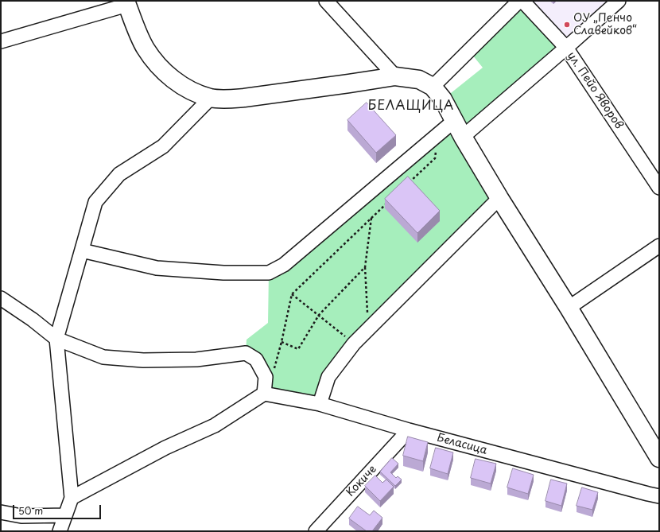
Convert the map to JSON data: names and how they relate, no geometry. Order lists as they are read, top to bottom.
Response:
{
  "streets": {
    "street": ["ул. Пейо Яворов", "Беласица", "Кокиче"]
  },
  "crossings": [
    ["Беласица", "Кокиче"]
  ],
  "districts": ["БЕЛАЩИЦА"],
  "places": ["ОУ „Пенчо Славейков“"],
  "scale_bar": "50 m"
}
